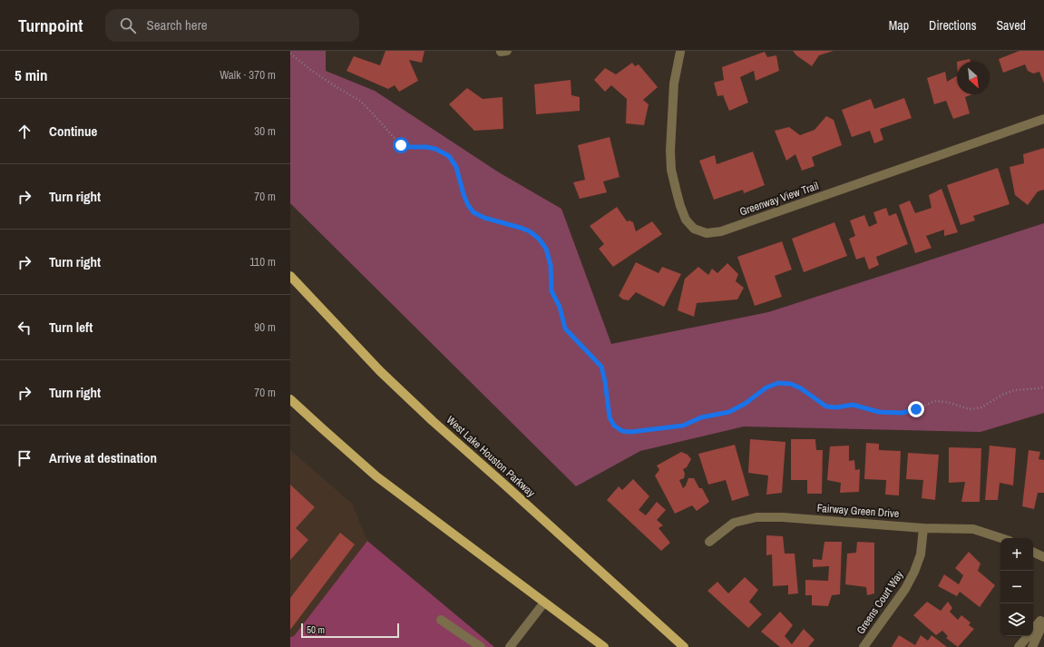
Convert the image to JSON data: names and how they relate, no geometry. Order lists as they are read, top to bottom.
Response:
{
  "streets": {
    "main road": ["West Lake Houston Parkway"],
    "street": ["Greenway View Trail", "Fairway Green Drive", "Greens Court Way"]
  },
  "crossings": [
    ["Fairway Green Drive", "Greens Court Way"]
  ],
  "scale_bar": "50 m",
  "north": "bottom right",
  "page": {
    "header": "Turnpoint",
    "search": "Search here",
    "nav": ["Map", "Directions", "Saved"],
    "heading": ["5 min", "Walk · 370 m"],
    "list": [
      ["Continue", "30 m"],
      ["Turn right", "70 m"],
      ["Turn right", "110 m"],
      ["Turn left", "90 m"],
      ["Turn right", "70 m"],
      "Arrive at destination"
    ],
    "map_buttons": ["+", "−"],
    "scale": "50 m"
  }
}
